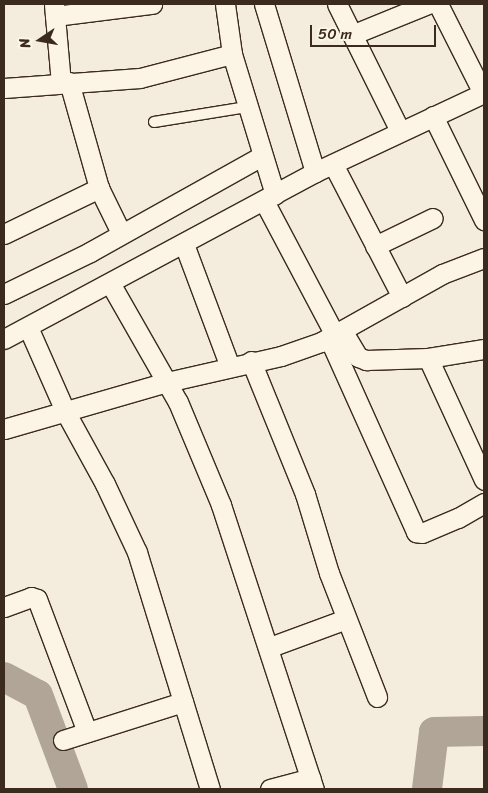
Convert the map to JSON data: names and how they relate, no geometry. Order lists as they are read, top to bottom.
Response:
{
  "scale_bar": "50 m",
  "north": "left"
}
